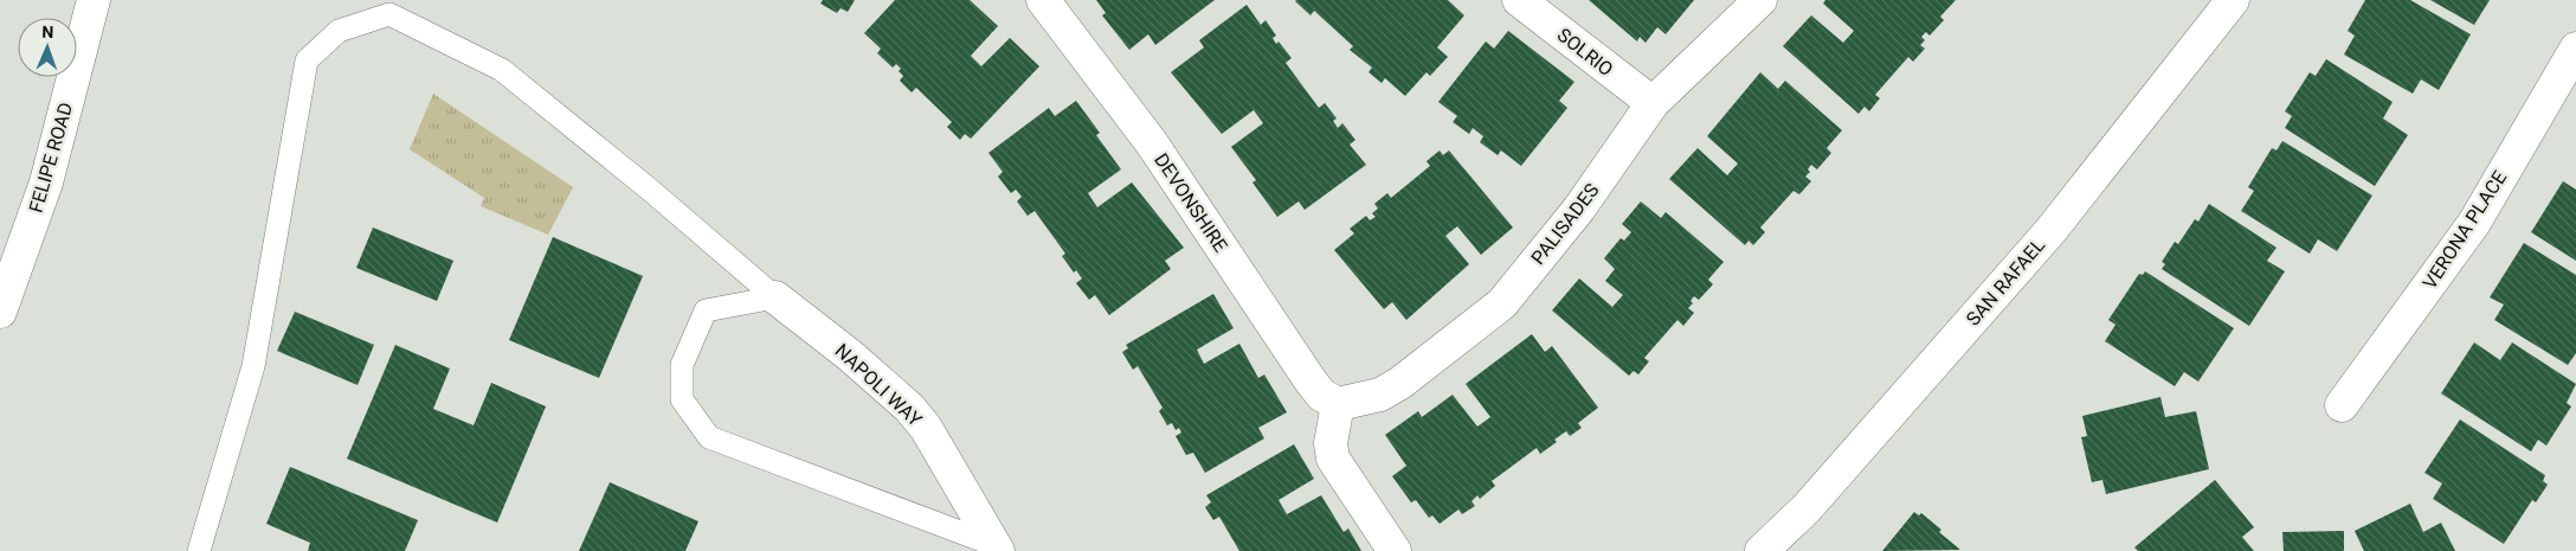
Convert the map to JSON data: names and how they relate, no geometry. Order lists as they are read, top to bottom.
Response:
{
  "streets": {
    "street": [
      "SOLRIO",
      "FELIPE ROAD",
      "DEVONSHIRE",
      "PALISADES",
      "VERONA PLACE",
      "SAN RAFAEL",
      "NAPOLI WAY"
    ]
  },
  "crossings": [
    ["SOLRIO", "PALISADES"],
    ["DEVONSHIRE", "PALISADES"]
  ],
  "north": "top"
}
